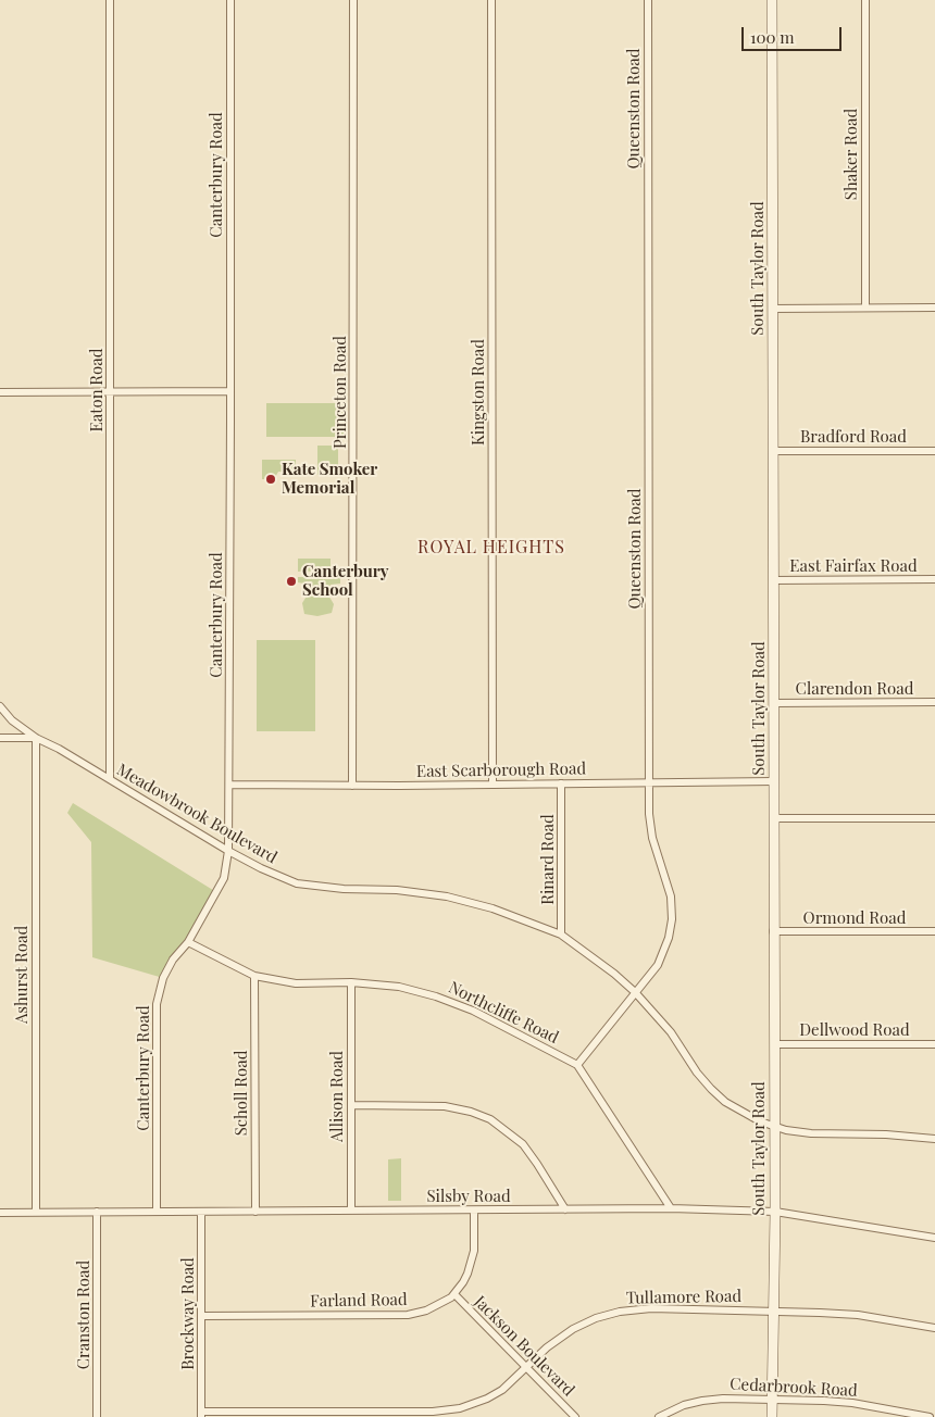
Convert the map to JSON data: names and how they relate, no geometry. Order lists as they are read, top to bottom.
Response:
{
  "streets": {
    "main road": ["South Taylor Road"],
    "street": [
      "Queenston Road",
      "Shaker Road",
      "Canterbury Road",
      "Eaton Road",
      "Princeton Road",
      "Kingston Road",
      "Bradford Road",
      "East Fairfax Road",
      "Clarendon Road",
      "East Scarborough Road",
      "Meadowbrook Boulevard",
      "Rinard Road",
      "Ormond Road",
      "Ashurst Road",
      "Northcliffe Road",
      "Dellwood Road",
      "Scholl Road",
      "Allison Road",
      "Silsby Road",
      "Tullamore Road",
      "Farland Road",
      "Brockway Road",
      "Cranston Road",
      "Jackson Boulevard",
      "Cedarbrook Road"
    ]
  },
  "crossings": [
    ["Queenston Road", "East Scarborough Road"],
    ["Queenston Road", "Meadowbrook Boulevard"],
    ["Queenston Road", "Northcliffe Road"],
    ["Canterbury Road", "East Scarborough Road"],
    ["Canterbury Road", "Meadowbrook Boulevard"],
    ["Canterbury Road", "Northcliffe Road"],
    ["Canterbury Road", "Silsby Road"],
    ["South Taylor Road", "Bradford Road"],
    ["South Taylor Road", "East Fairfax Road"],
    ["South Taylor Road", "Clarendon Road"],
    ["South Taylor Road", "East Scarborough Road"],
    ["South Taylor Road", "Meadowbrook Boulevard"],
    ["South Taylor Road", "Ormond Road"],
    ["South Taylor Road", "Dellwood Road"],
    ["South Taylor Road", "Silsby Road"],
    ["South Taylor Road", "Tullamore Road"],
    ["South Taylor Road", "Cedarbrook Road"],
    ["Eaton Road", "Meadowbrook Boulevard"],
    ["Princeton Road", "East Scarborough Road"],
    ["Kingston Road", "East Scarborough Road"],
    ["East Scarborough Road", "Rinard Road"],
    ["Meadowbrook Boulevard", "Rinard Road"],
    ["Meadowbrook Boulevard", "Ashurst Road"],
    ["Ashurst Road", "Silsby Road"],
    ["Northcliffe Road", "Scholl Road"],
    ["Northcliffe Road", "Allison Road"],
    ["Northcliffe Road", "Silsby Road"],
    ["Scholl Road", "Silsby Road"],
    ["Allison Road", "Silsby Road"],
    ["Silsby Road", "Farland Road"],
    ["Silsby Road", "Brockway Road"],
    ["Silsby Road", "Cranston Road"],
    ["Tullamore Road", "Brockway Road"],
    ["Tullamore Road", "Jackson Boulevard"],
    ["Farland Road", "Brockway Road"],
    ["Farland Road", "Jackson Boulevard"]
  ],
  "districts": ["ROYAL HEIGHTS"],
  "places": ["Kate Smoker Memorial", "Canterbury School"],
  "scale_bar": "100 m"
}
